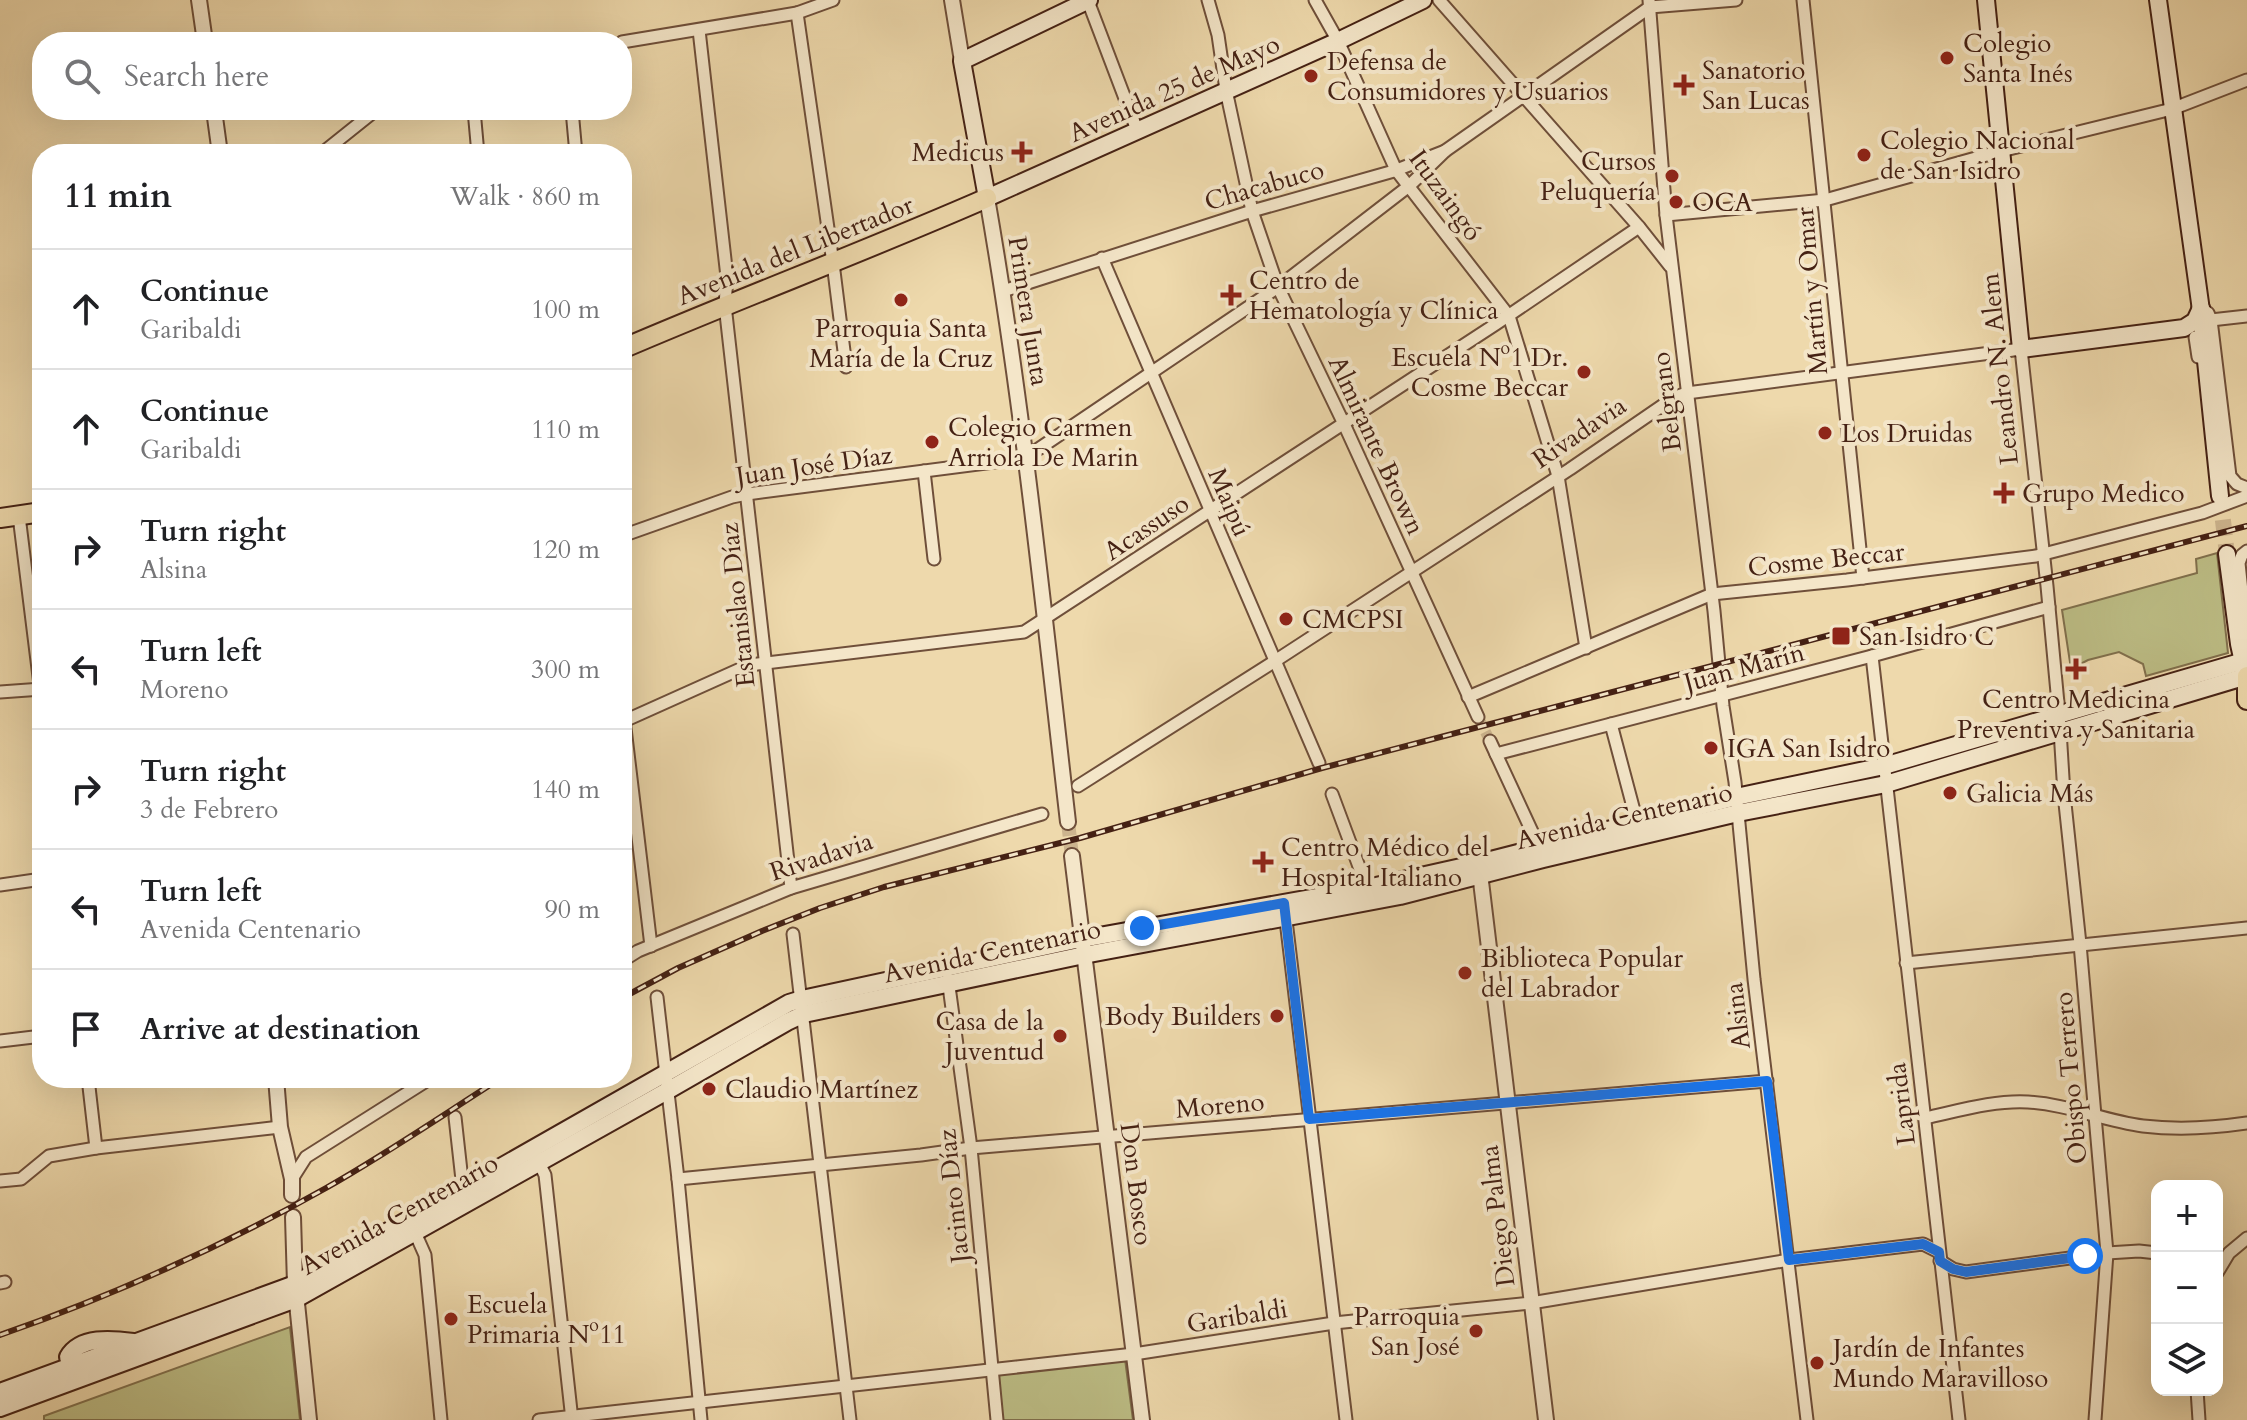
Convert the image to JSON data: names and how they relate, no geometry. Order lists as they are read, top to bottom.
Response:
{
  "streets": {
    "main road": [
      "Avenida 25 de Mayo",
      "Avenida del Libertador",
      "Primera Junta",
      "Leandro N. Alem",
      "Rivadavia",
      "Avenida Centenario"
    ],
    "street": [
      "Chacabuco",
      "Ituzaingó",
      "Martín y Omar",
      "Belgrano",
      "Almirante Brown",
      "Juan José Díaz",
      "Maipú",
      "Acassuso",
      "Cosme Beccar",
      "Estanislao Díaz",
      "Juan Marín",
      "Alsina",
      "Obispo Terrero",
      "Laprida",
      "Moreno",
      "Don Bosco",
      "Jacinto Díaz",
      "Diego Palma",
      "Garibaldi"
    ]
  },
  "crossings": [
    ["Avenida 25 de Mayo", "Ituzaingó"],
    ["Avenida 25 de Mayo", "Avenida del Libertador"],
    ["Avenida 25 de Mayo", "Primera Junta"],
    ["Avenida 25 de Mayo", "Almirante Brown"],
    ["Chacabuco", "Ituzaingó"],
    ["Chacabuco", "Primera Junta"],
    ["Chacabuco", "Belgrano"],
    ["Chacabuco", "Almirante Brown"],
    ["Chacabuco", "Juan José Díaz"],
    ["Chacabuco", "Maipú"],
    ["Ituzaingó", "Rivadavia"],
    ["Ituzaingó", "Juan José Díaz"],
    ["Ituzaingó", "Acassuso"],
    ["Ituzaingó", "Cosme Beccar"],
    ["Avenida del Libertador", "Primera Junta"],
    ["Avenida del Libertador", "Estanislao Díaz"],
    ["Martín y Omar", "Rivadavia"],
    ["Martín y Omar", "Cosme Beccar"],
    ["Primera Junta", "Juan José Díaz"],
    ["Primera Junta", "Acassuso"],
    ["Leandro N. Alem", "Rivadavia"],
    ["Leandro N. Alem", "Cosme Beccar"],
    ["Leandro N. Alem", "Juan Marín"],
    ["Leandro N. Alem", "Avenida Centenario"],
    ["Leandro N. Alem", "Obispo Terrero"],
    ["Belgrano", "Rivadavia"],
    ["Belgrano", "Cosme Beccar"],
    ["Belgrano", "Juan Marín"],
    ["Belgrano", "Avenida Centenario"],
    ["Belgrano", "Alsina"],
    ["Rivadavia", "Almirante Brown"],
    ["Rivadavia", "Maipú"],
    ["Rivadavia", "Estanislao Díaz"],
    ["Almirante Brown", "Juan José Díaz"],
    ["Almirante Brown", "Acassuso"],
    ["Almirante Brown", "Cosme Beccar"],
    ["Juan José Díaz", "Maipú"],
    ["Juan José Díaz", "Estanislao Díaz"],
    ["Maipú", "Acassuso"],
    ["Acassuso", "Estanislao Díaz"],
    ["Avenida Centenario", "Alsina"],
    ["Avenida Centenario", "Obispo Terrero"],
    ["Avenida Centenario", "Laprida"],
    ["Avenida Centenario", "Don Bosco"],
    ["Avenida Centenario", "Jacinto Díaz"],
    ["Avenida Centenario", "Diego Palma"],
    ["Alsina", "Moreno"],
    ["Alsina", "Garibaldi"],
    ["Obispo Terrero", "Garibaldi"],
    ["Laprida", "Garibaldi"],
    ["Moreno", "Don Bosco"],
    ["Moreno", "Jacinto Díaz"],
    ["Moreno", "Diego Palma"],
    ["Don Bosco", "Garibaldi"],
    ["Jacinto Díaz", "Garibaldi"],
    ["Diego Palma", "Garibaldi"]
  ],
  "places": {
    "other": [
      "Colegio Santa Inés",
      "Defensa de Consumidores y Usuarios",
      "Colegio Nacional de San Isidro",
      "Cursos Peluquería",
      "OCA",
      "Parroquia Santa María de la Cruz",
      "Escuela Nº1 Dr. Cosme Beccar",
      "Los Druidas",
      "Colegio Carmen Arriola De Marin",
      "CMCPSI",
      "IGA San Isidro",
      "Galicia Más",
      "Biblioteca Popular del Labrador",
      "Body Builders",
      "Casa de la Juventud",
      "Claudio Martínez",
      "Escuela Primaria Nº11",
      "Parroquia San José",
      "Jardín de Infantes Mundo Maravilloso"
    ],
    "health": [
      "Sanatorio San Lucas",
      "Medicus",
      "Centro de Hematología y Clínica",
      "Grupo Medico",
      "Centro Medicina Preventiva y Sanitaria",
      "Centro Médico del Hospital Italiano"
    ],
    "transit": ["San Isidro C"]
  },
  "page": {
    "search": "Search here",
    "heading": ["11 min", "Walk · 860 m"],
    "list": [
      ["Continue", "Garibaldi", "100 m"],
      ["Continue", "Garibaldi", "110 m"],
      ["Turn right", "Alsina", "120 m"],
      ["Turn left", "Moreno", "300 m"],
      ["Turn right", "3 de Febrero", "140 m"],
      ["Turn left", "Avenida Centenario", "90 m"],
      "Arrive at destination"
    ],
    "map_buttons": ["+", "−"]
  }
}
